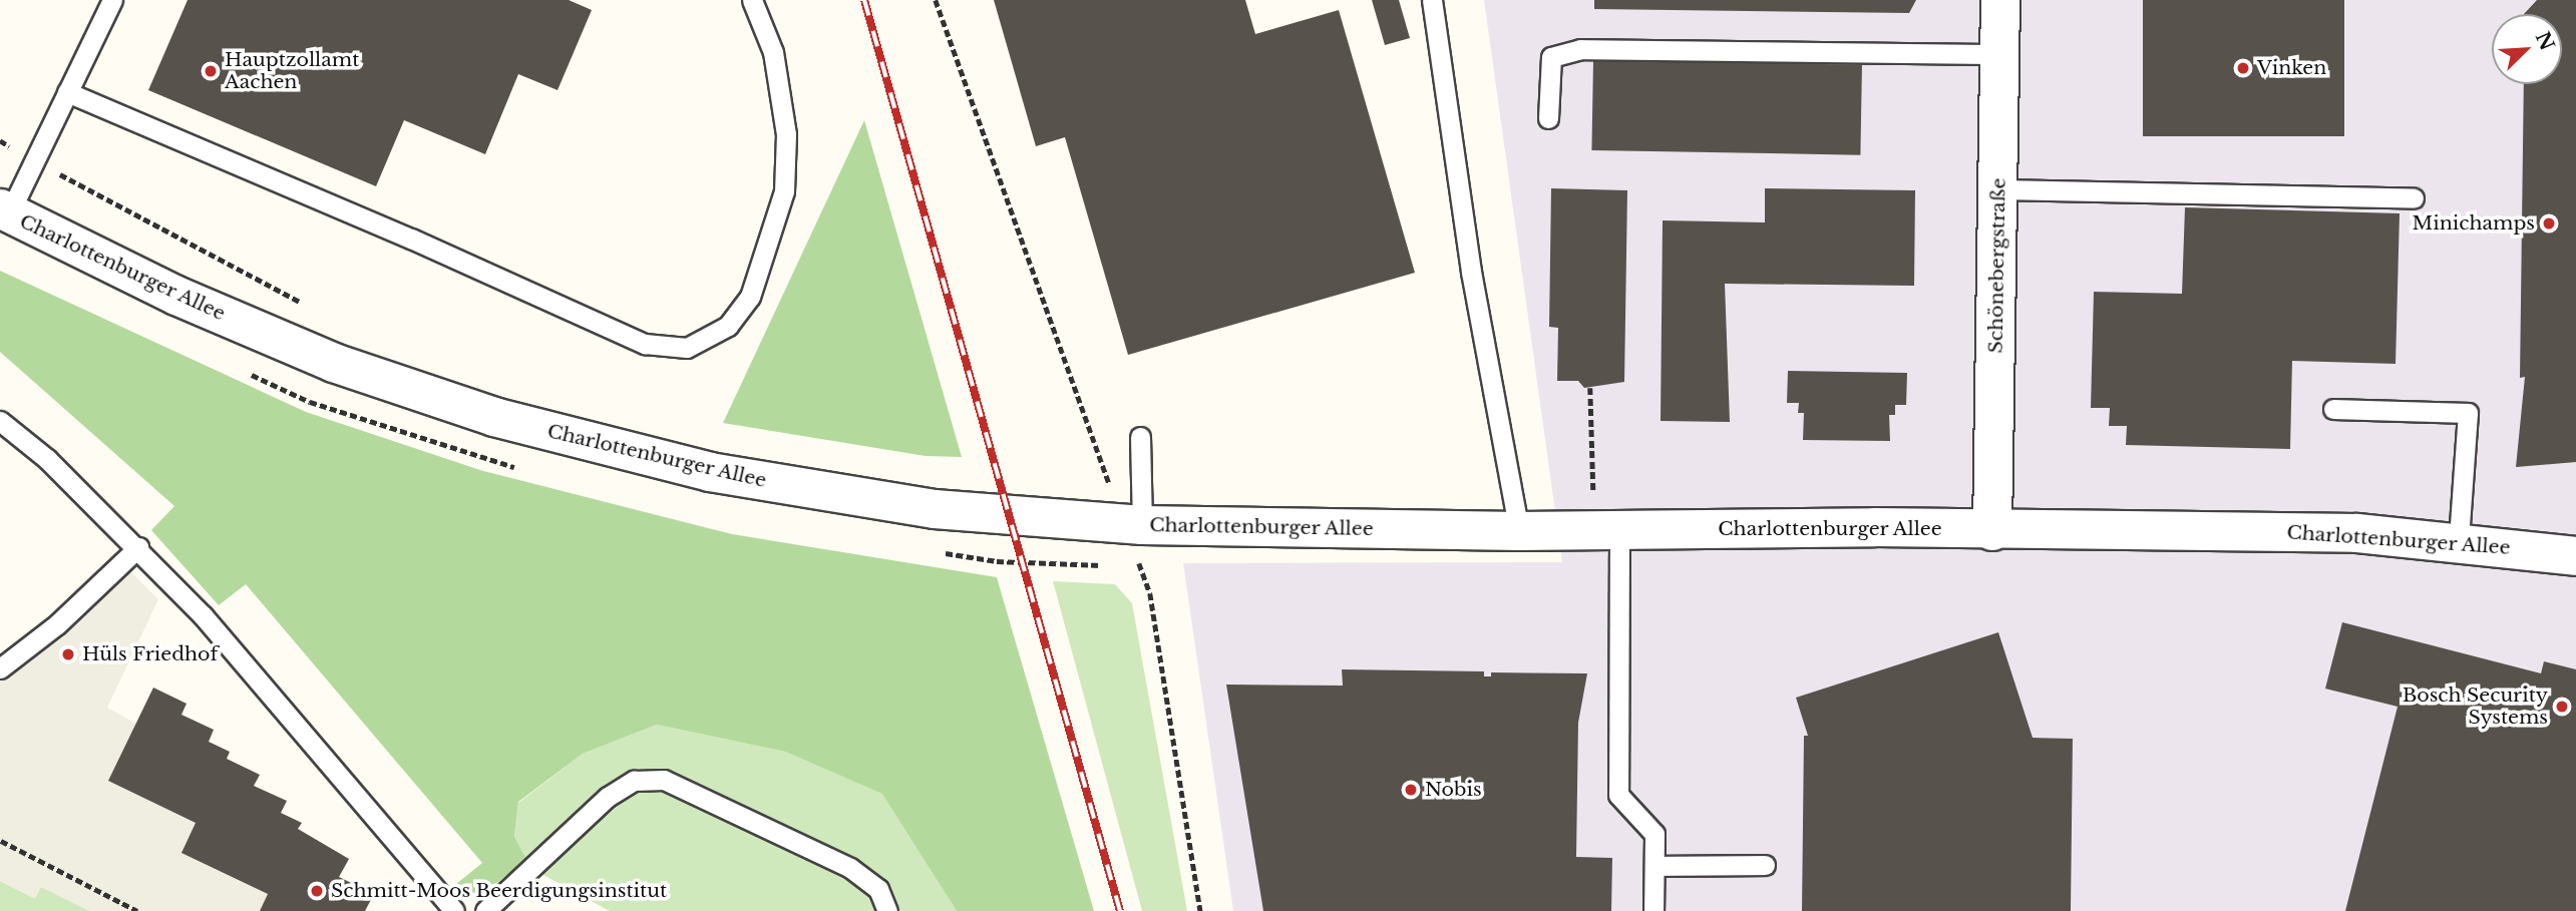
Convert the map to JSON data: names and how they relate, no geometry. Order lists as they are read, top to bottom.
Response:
{
  "streets": {
    "street": ["Schönebergstraße", "Charlottenburger Allee"]
  },
  "crossings": [
    ["Schönebergstraße", "Charlottenburger Allee"]
  ],
  "places": [
    "Vinken",
    "Hauptzollamt Aachen",
    "Minichamps",
    "Hüls Friedhof",
    "Bosch Security Systems",
    "Nobis",
    "Schmitt-Moos Beerdigungsinstitut"
  ],
  "north": "top right"
}
